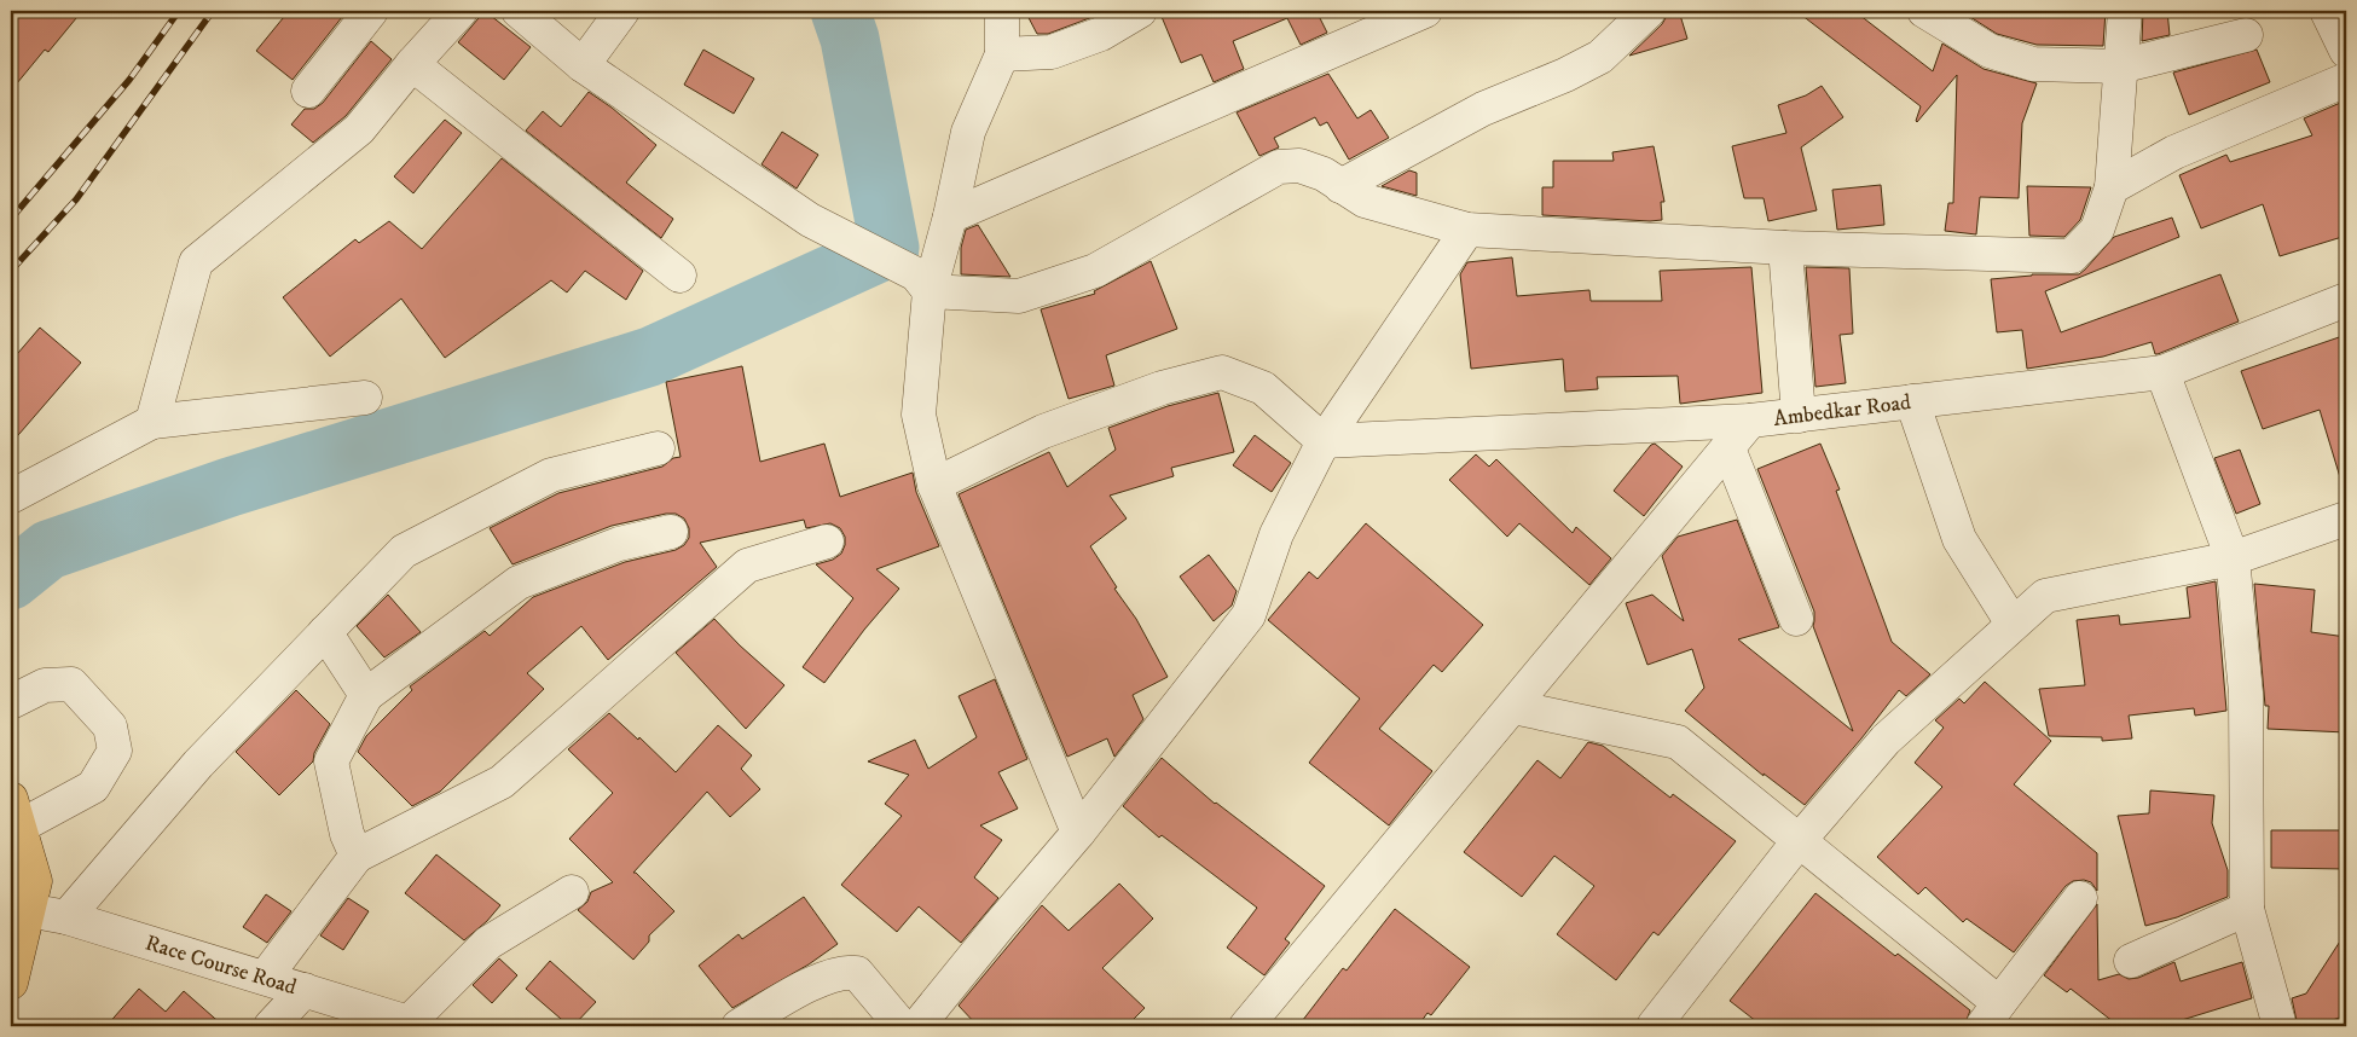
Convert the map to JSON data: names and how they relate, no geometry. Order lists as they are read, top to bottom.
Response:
{
  "streets": {
    "street": ["Ambedkar Road", "Race Course Road"]
  }
}
